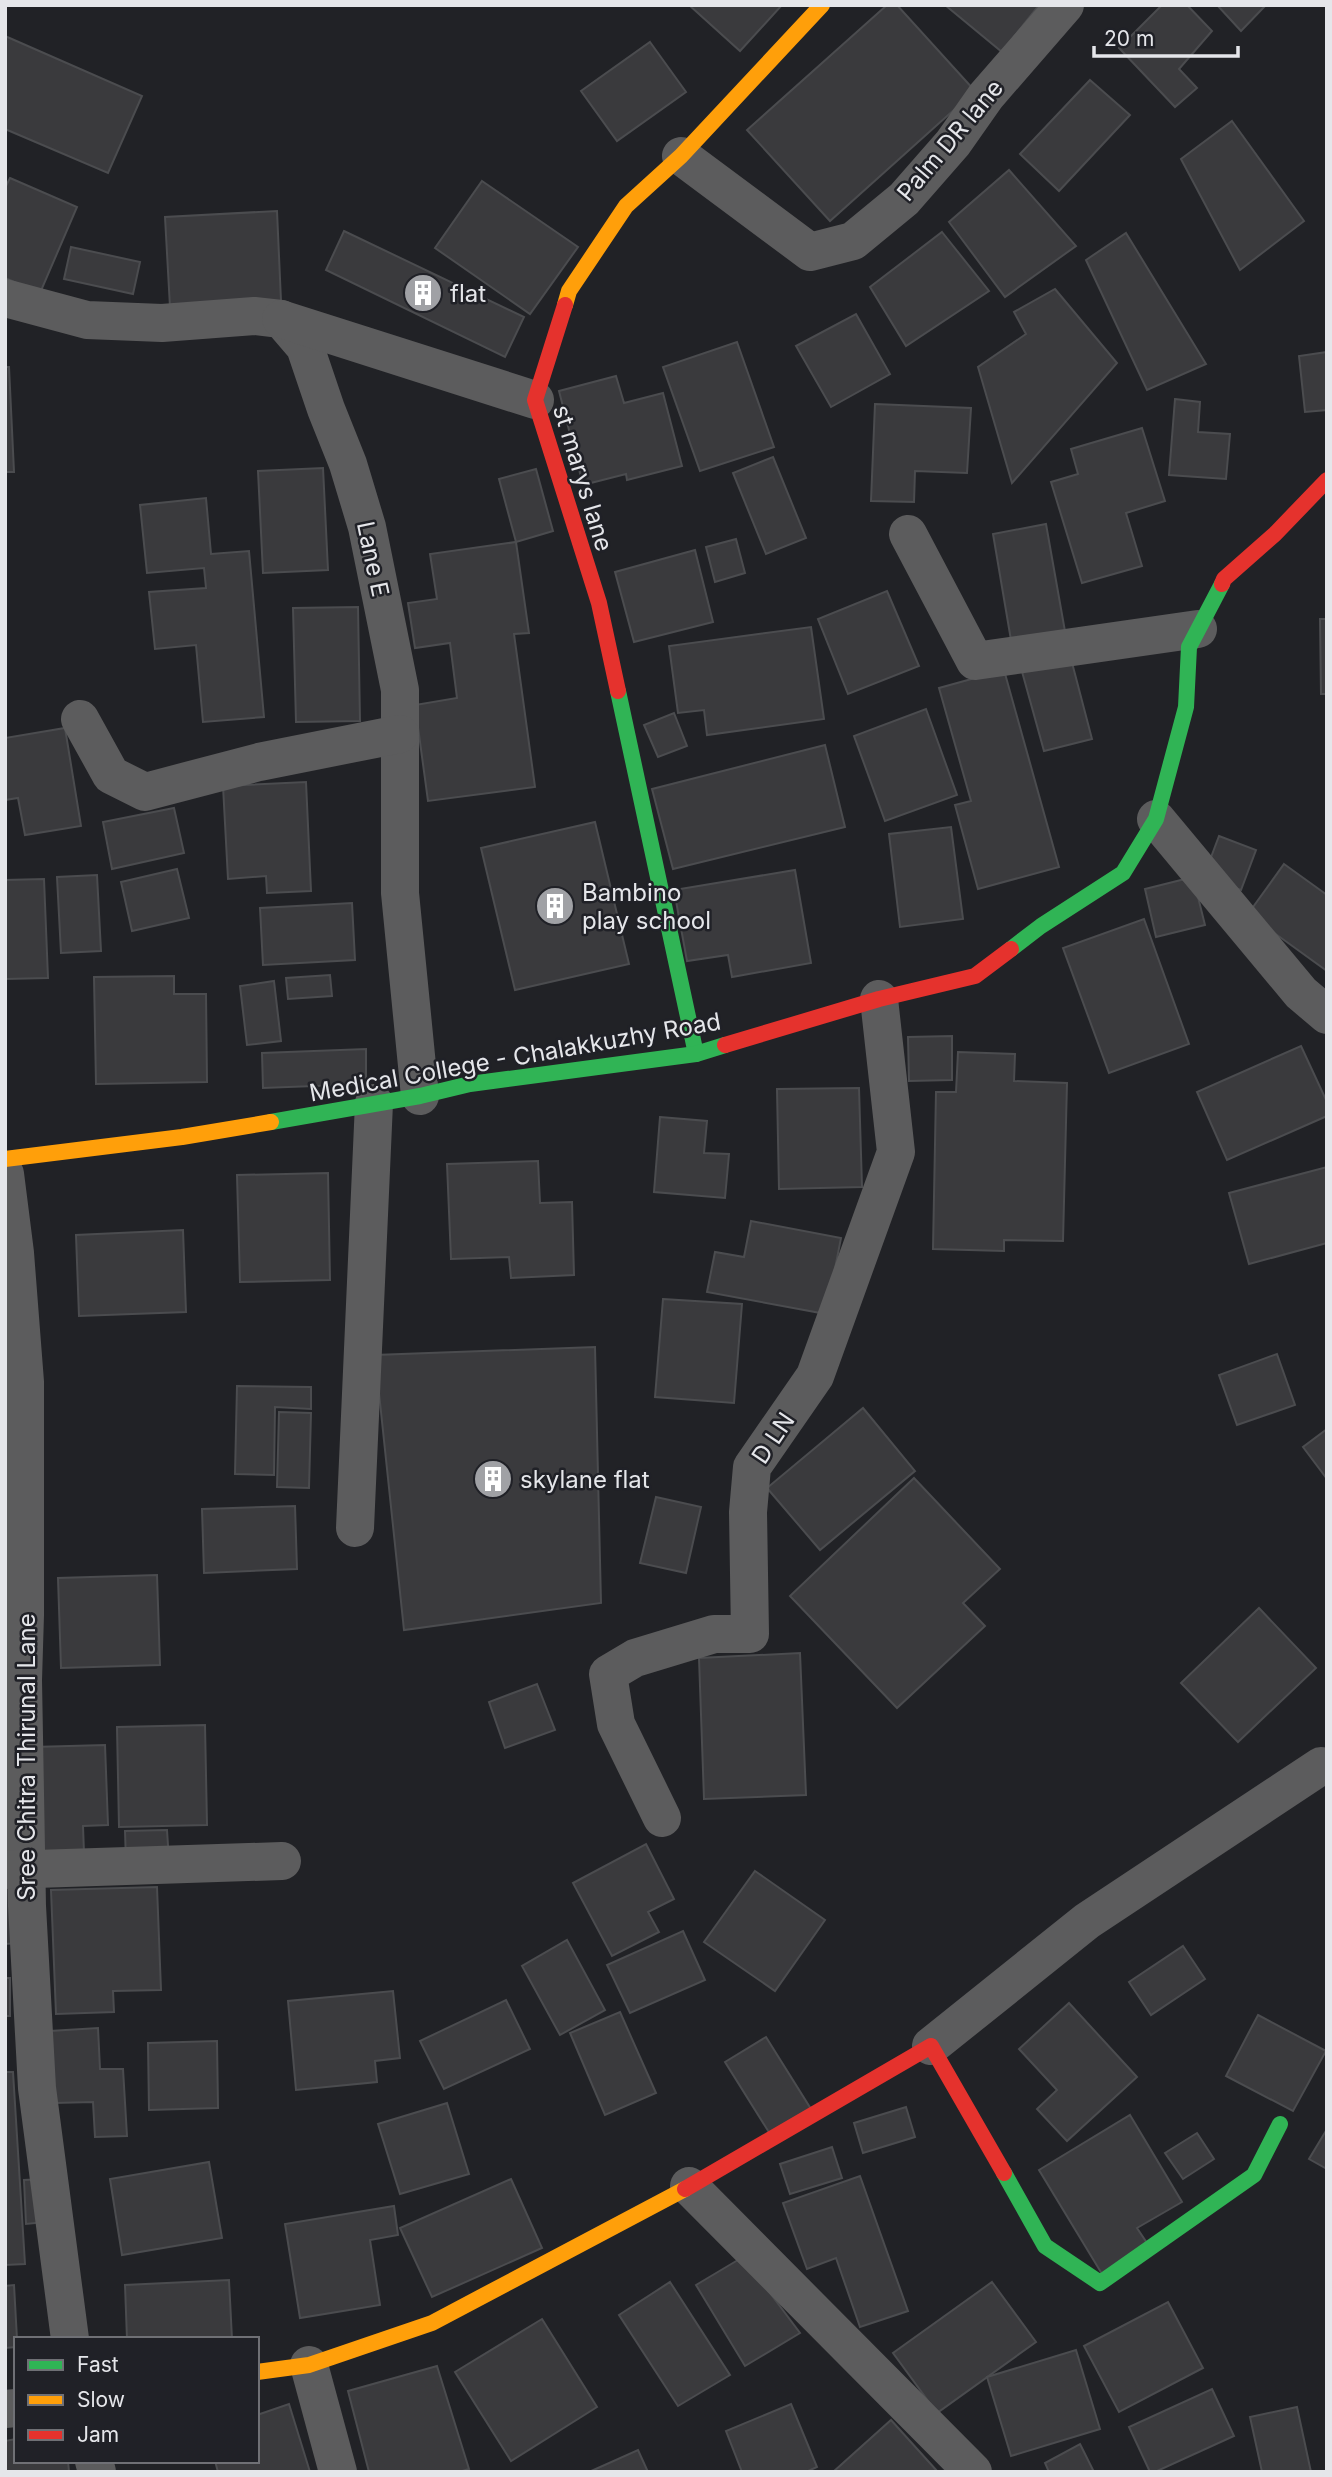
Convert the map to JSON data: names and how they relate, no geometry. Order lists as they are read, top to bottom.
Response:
{
  "streets": {
    "street": [
      "Palm DR lane",
      "st marys lane",
      "Lane E",
      "Medical College - Chalakkuzhy Road",
      "D LN",
      "Sree Chitra Thirunal Lane"
    ]
  },
  "crossings": [
    ["Palm DR lane", "st marys lane"],
    ["st marys lane", "Medical College - Chalakkuzhy Road"],
    ["Lane E", "Medical College - Chalakkuzhy Road"],
    ["Medical College - Chalakkuzhy Road", "D LN"]
  ],
  "places": {
    "building": ["flat", "Bambino play school", "skylane flat"]
  },
  "legend": ["Fast", "Slow", "Jam"],
  "scale_bar": "20 m"
}
